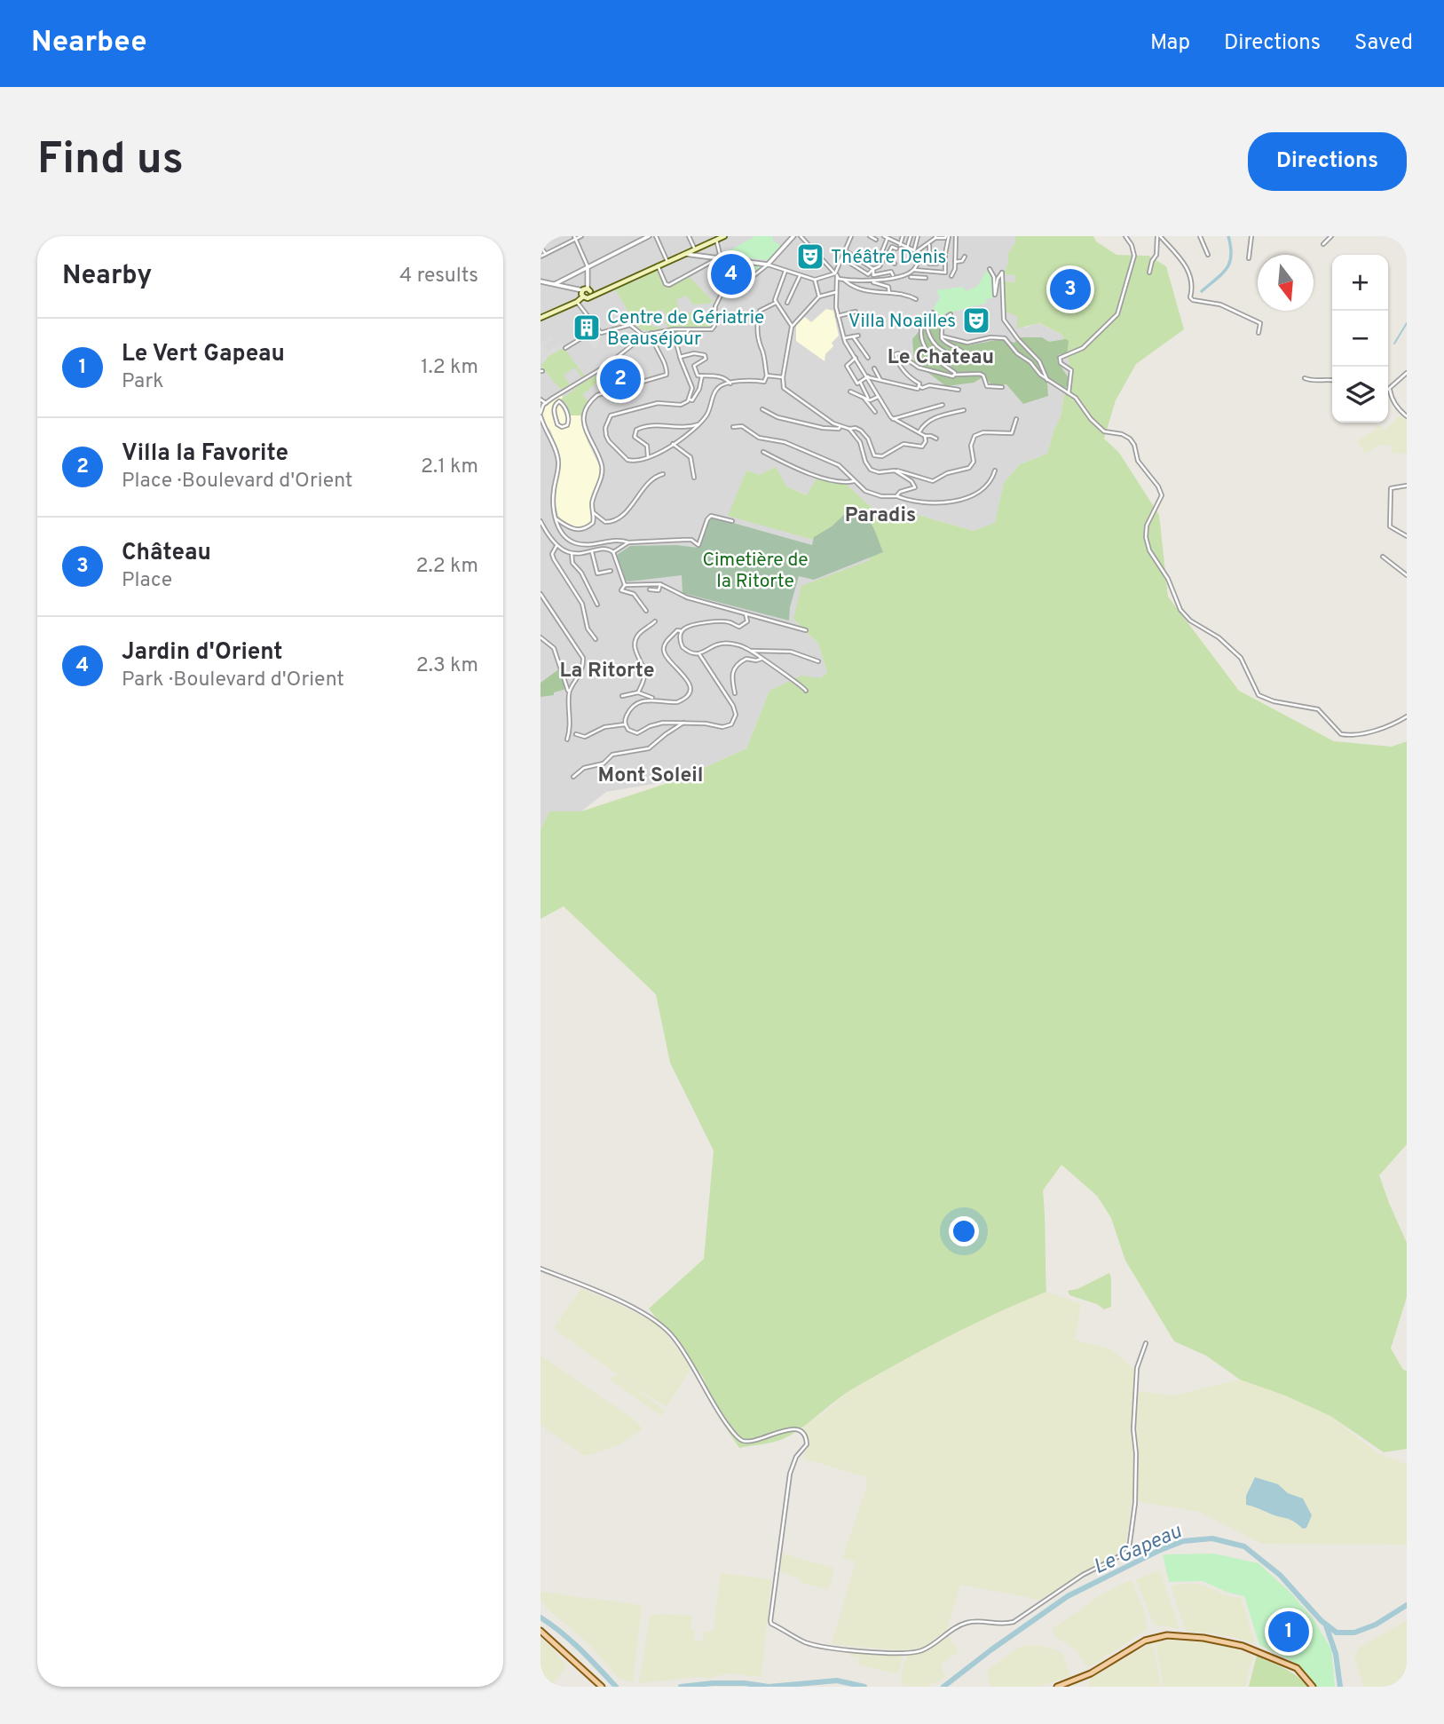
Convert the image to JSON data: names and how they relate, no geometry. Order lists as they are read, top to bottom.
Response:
{
  "districts": [
    "Le Chateau",
    "Paradis",
    "La Ritorte",
    "Mont Soleil"
  ],
  "water": ["Le Gapeau"],
  "parks": ["Cimetière de la Ritorte"],
  "places": {
    "theatre": ["Théâtre Denis", "Villa Noailles"],
    "building": ["Centre de Gériatrie Beauséjour"]
  },
  "north": "bottom",
  "page": {
    "header": "Nearbee",
    "nav": ["Map", "Directions", "Saved"],
    "buttons": "Directions",
    "title": "Find us",
    "heading": ["Nearby", "4 results"],
    "pins": [
      "4",
      "3",
      "2",
      "1"
    ],
    "map_buttons": ["+", "−"],
    "list": [
      {
        "mark": "1",
        "name": "Le Vert Gapeau",
        "note": "Park",
        "value": "1.2 km"
      },
      {
        "mark": "2",
        "name": "Villa la Favorite",
        "note": "Place · Boulevard d'Orient",
        "value": "2.1 km"
      },
      {
        "mark": "3",
        "name": "Château",
        "note": "Place",
        "value": "2.2 km"
      },
      {
        "mark": "4",
        "name": "Jardin d'Orient",
        "note": "Park · Boulevard d'Orient",
        "value": "2.3 km"
      }
    ]
  }
}
